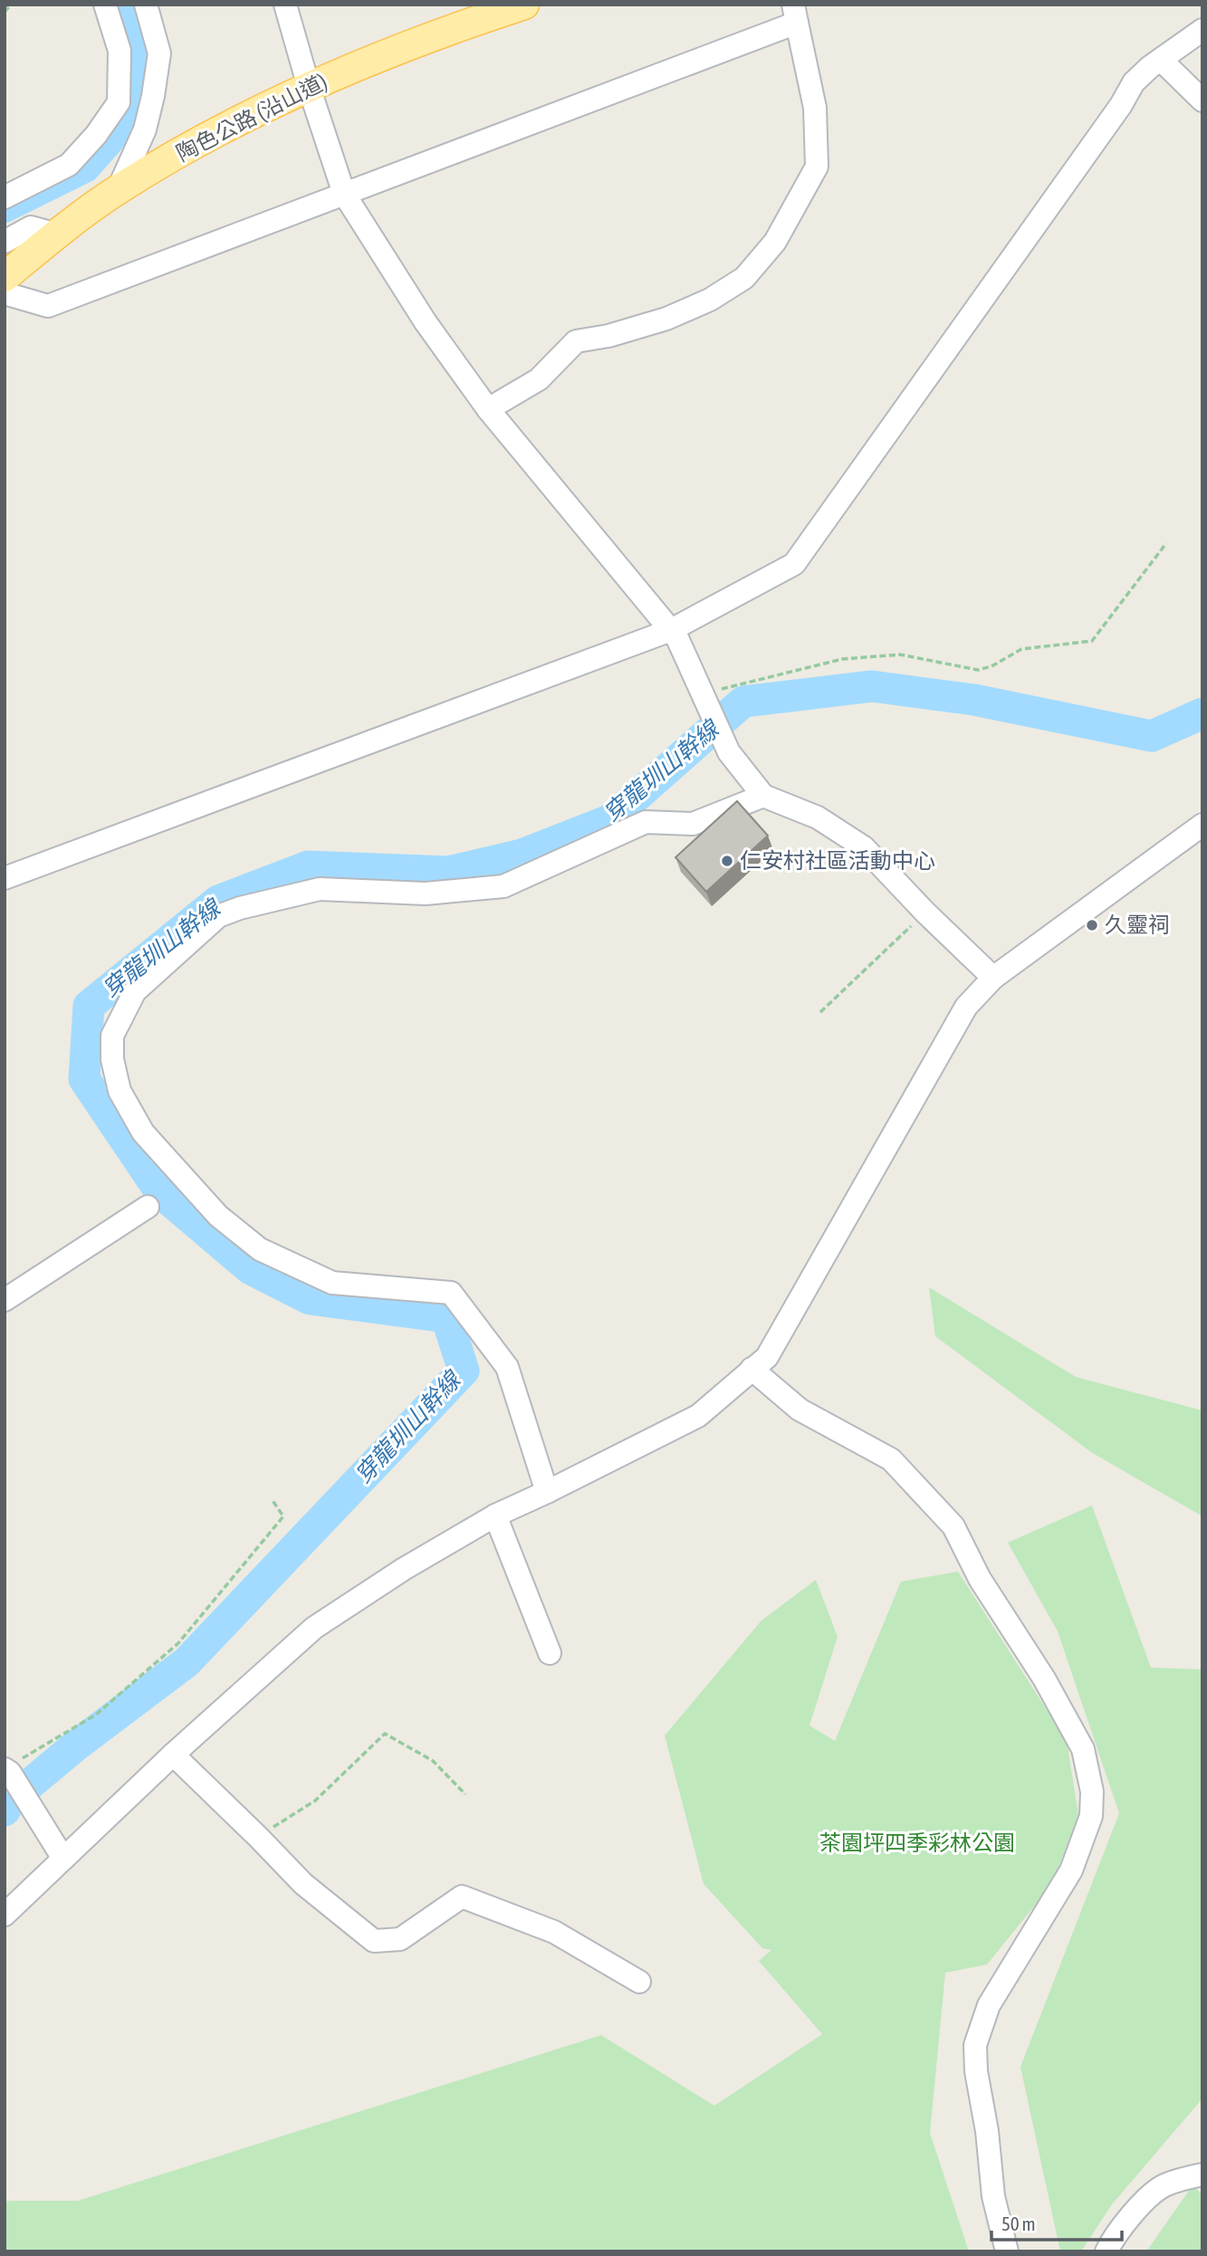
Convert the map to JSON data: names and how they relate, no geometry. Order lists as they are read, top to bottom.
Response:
{
  "streets": {
    "main road": ["陶色公路 (沿山道)"]
  },
  "water": ["穿龍圳山幹線"],
  "parks": ["茶園坪四季彩林公園"],
  "places": ["仁安村社區活動中心", "久靈祠"],
  "scale_bar": "50 m"
}
